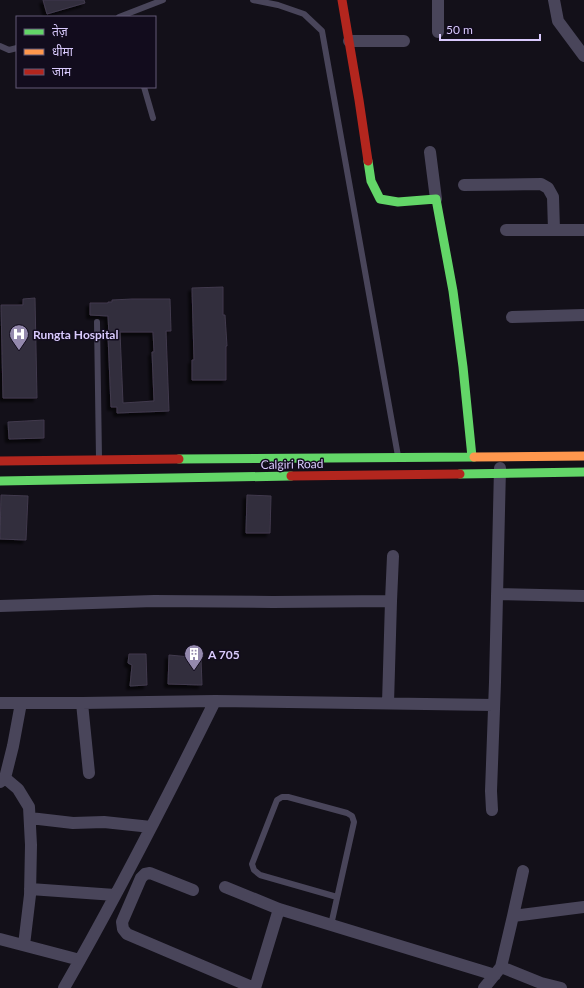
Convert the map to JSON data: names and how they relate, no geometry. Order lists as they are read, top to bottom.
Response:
{
  "streets": {
    "main road": ["Calgiri Road"]
  },
  "places": {
    "hospital": ["Rungta Hospital"],
    "building": ["A 705"]
  },
  "legend": ["तेज़", "धीमा", "जाम"],
  "scale_bar": "50 m"
}
